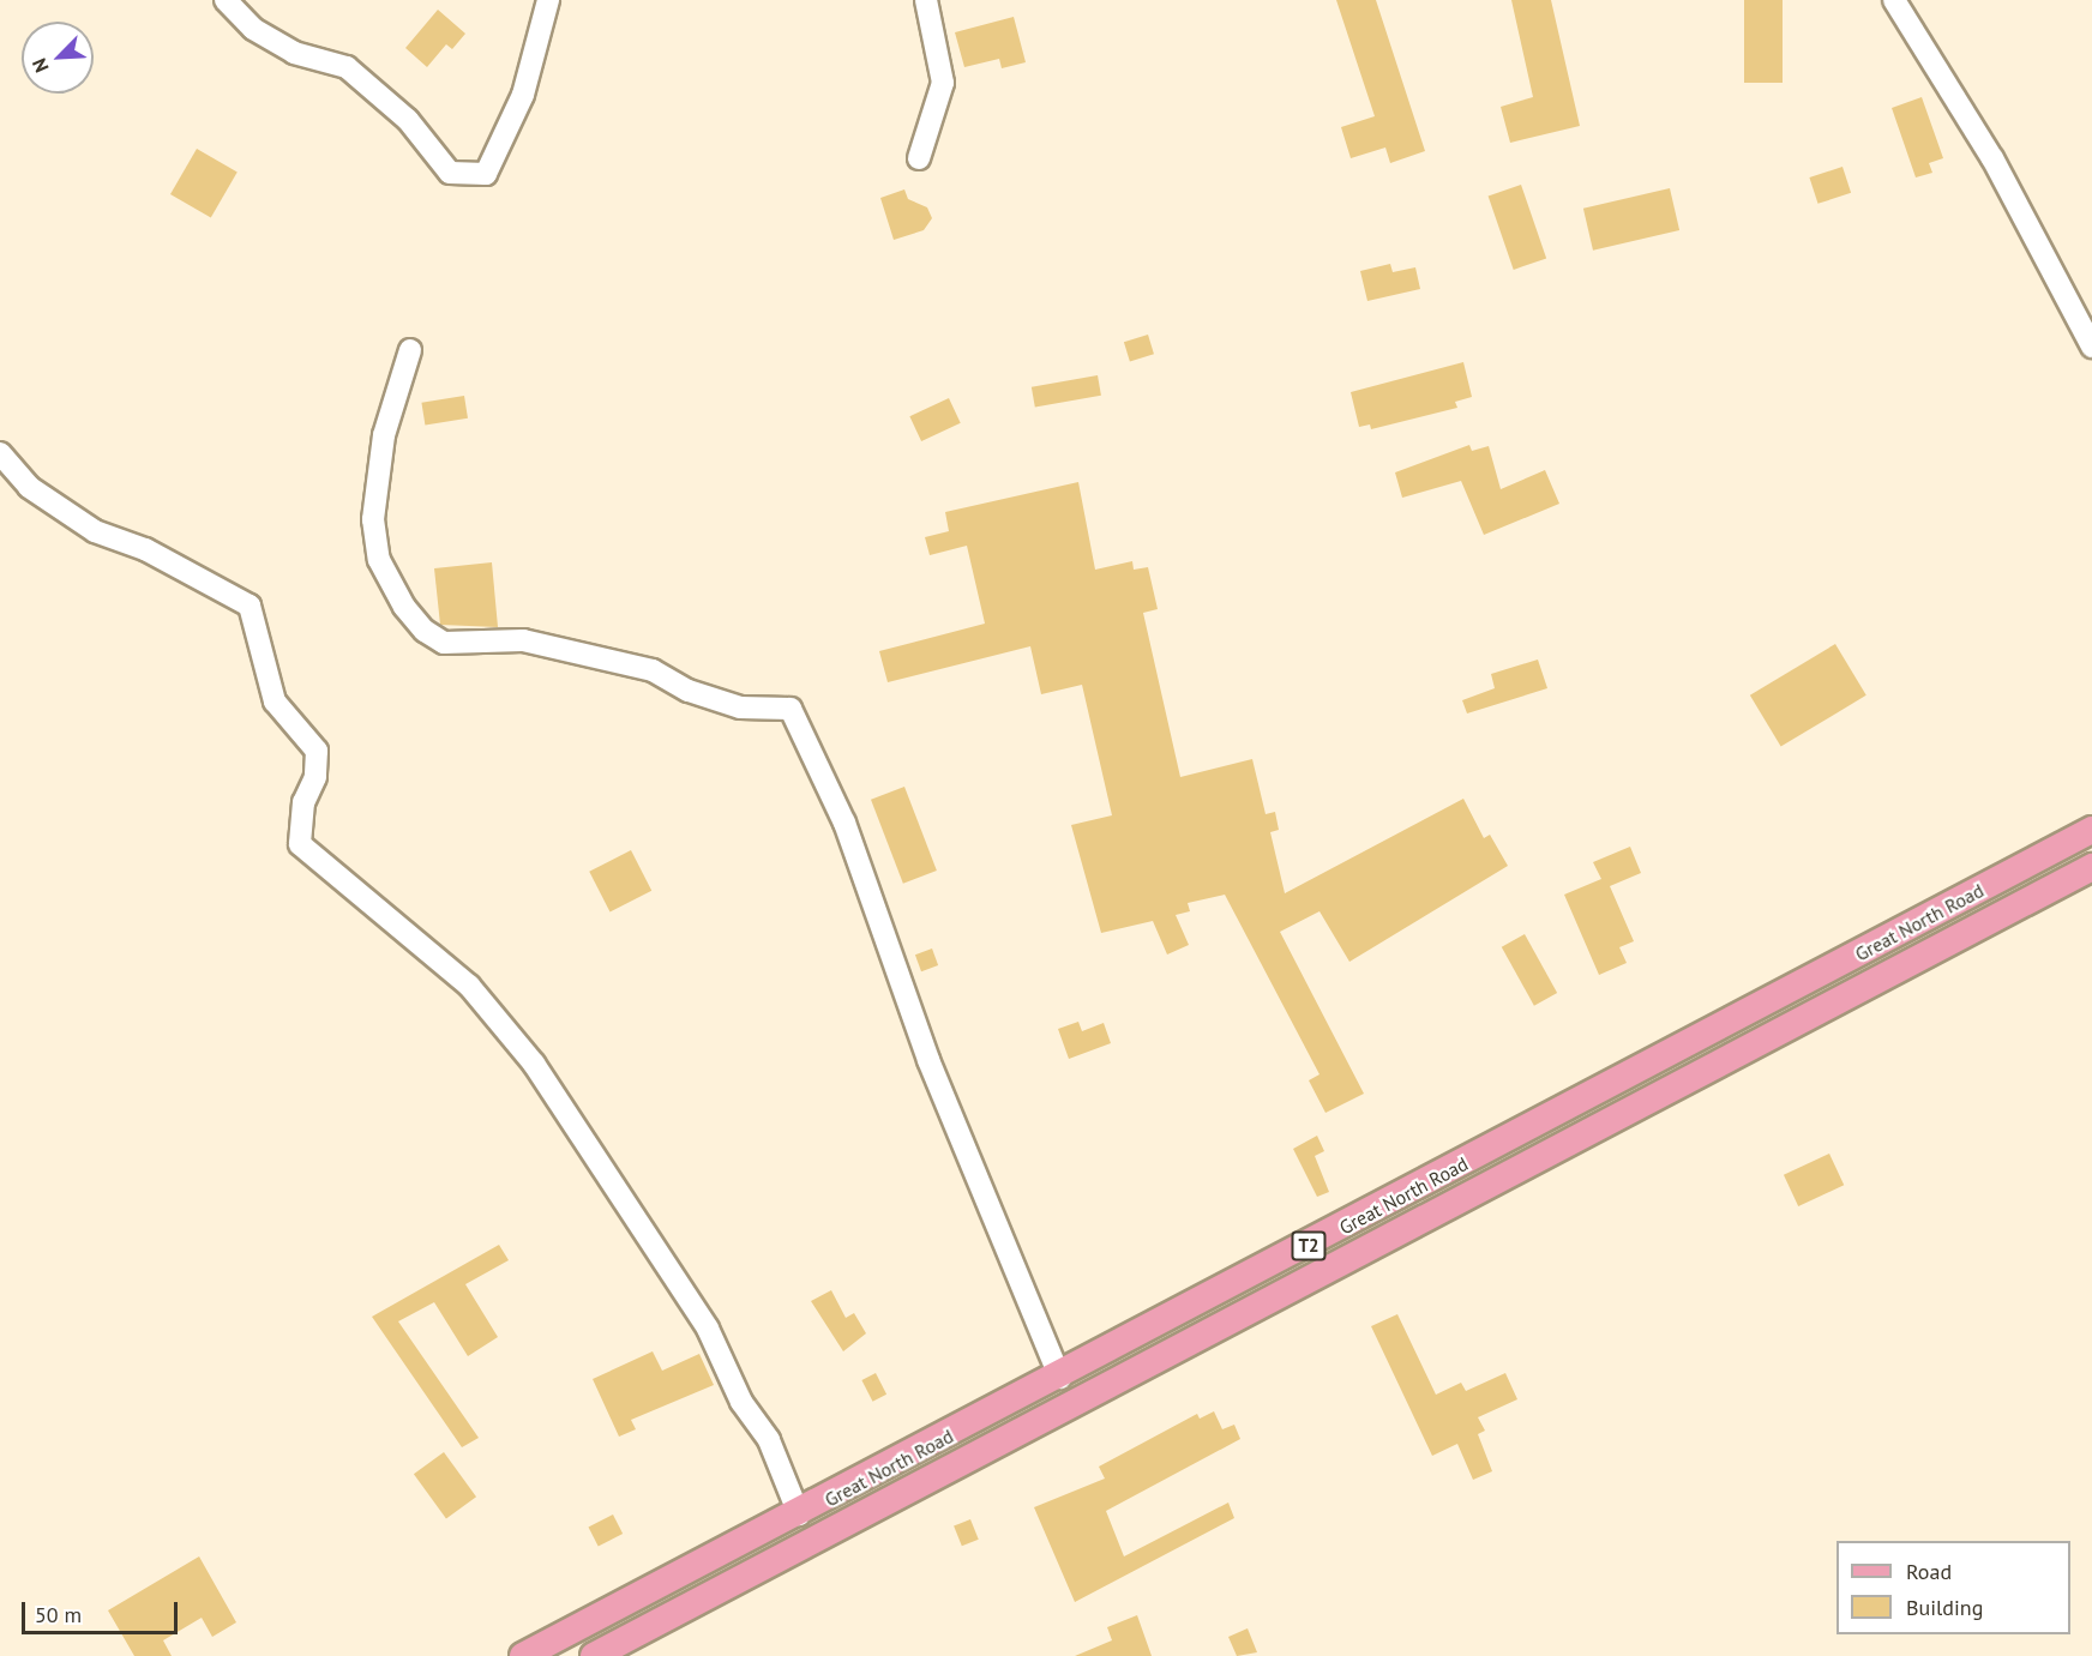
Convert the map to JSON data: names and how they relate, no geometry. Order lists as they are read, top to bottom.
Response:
{
  "streets": {
    "main road": ["Great North Road", "T2"]
  },
  "legend": ["Road", "Building"],
  "scale_bar": "50 m",
  "north": "bottom left"
}
